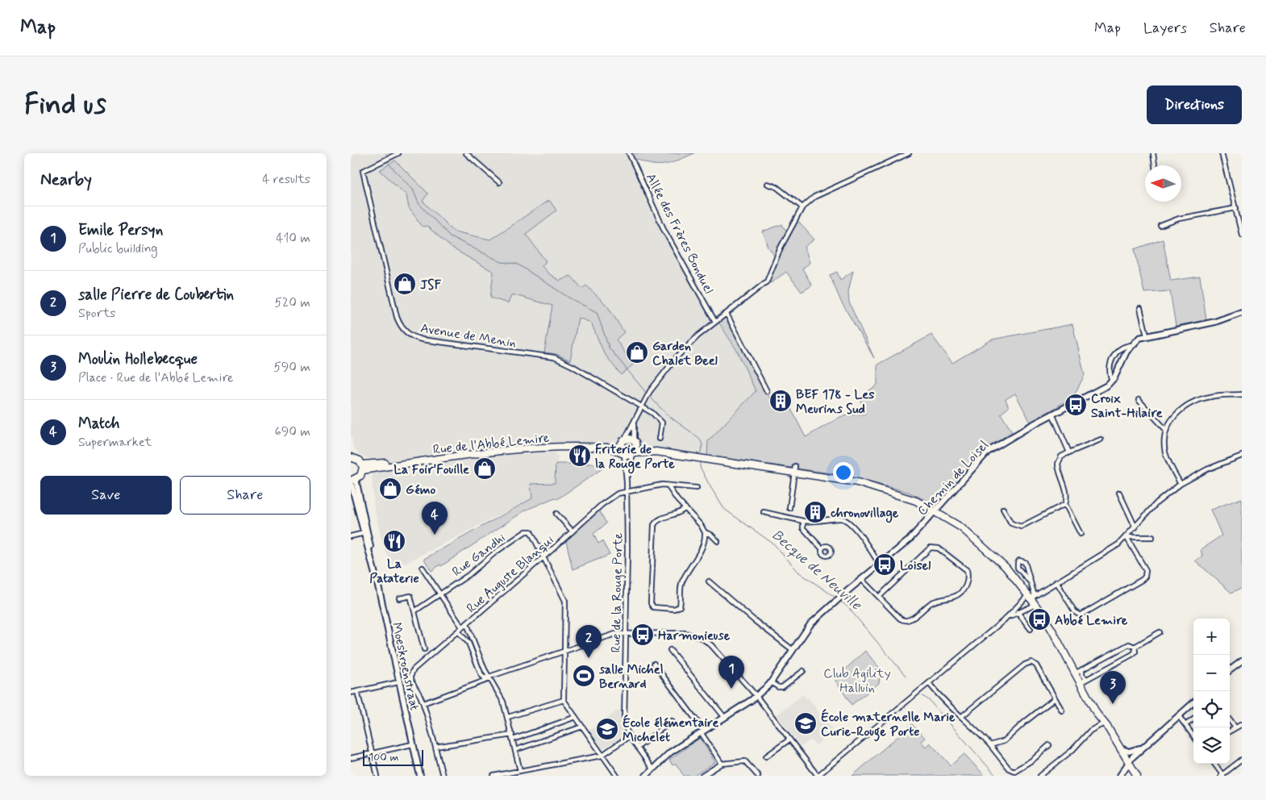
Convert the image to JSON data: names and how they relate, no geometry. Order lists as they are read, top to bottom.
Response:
{
  "streets": {
    "main road": ["Rue de l'Abbé Lemire"],
    "street": [
      "Allée des Frères Bonduel",
      "Avenue de Menin",
      "Chemin de Loisel",
      "Rue Gandhi",
      "Rue Auguste Blanqui",
      "Rue de la Rouge Porte",
      "Moeskroenstraat"
    ]
  },
  "crossings": [
    ["Rue de l'Abbé Lemire", "Chemin de Loisel"],
    ["Rue de l'Abbé Lemire", "Rue de la Rouge Porte"],
    ["Chemin de Loisel", "Rue de la Rouge Porte"],
    ["Rue Gandhi", "Rue Auguste Blanqui"],
    ["Rue Auguste Blanqui", "Rue de la Rouge Porte"]
  ],
  "water": ["Becque de Neuville"],
  "parks": ["Club Agility Halluin"],
  "places": {
    "shop": [
      "JSF",
      "Garden Chalet Beel",
      "La Foir'Fouille",
      "Gémo"
    ],
    "building": ["BEF 178 - Les Meurins Sud", "chronovillage"],
    "bus stop": [
      "Croix Saint-Hilaire",
      "Loisel",
      "Abbé Lemire",
      "Harmonieuse"
    ],
    "restaurant": ["Friterie de la Rouge Porte", "La Pataterie"],
    "sports": ["salle Michel Bernard"],
    "school or university": ["École maternelle Marie Curie-Rouge Porte", "École élémentaire Michelet"]
  },
  "scale_bar": "100 m",
  "north": "left",
  "page": {
    "header": "Map",
    "nav": ["Map", "Layers", "Share"],
    "buttons": [
      "Directions",
      ["Save", "Share"]
    ],
    "title": "Find us",
    "heading": ["Nearby", "4 results"],
    "list": [
      {
        "mark": "1",
        "name": "Emile Persyn",
        "note": "Public building",
        "value": "410 m"
      },
      {
        "mark": "2",
        "name": "salle Pierre de Coubertin",
        "note": "Sports",
        "value": "520 m"
      },
      {
        "mark": "3",
        "name": "Moulin Hollebecque",
        "note": "Place · Rue de l'Abbé Lemire",
        "value": "590 m"
      },
      {
        "mark": "4",
        "name": "Match",
        "note": "Supermarket",
        "value": "690 m"
      }
    ],
    "pins": [
      "4",
      "2",
      "1",
      "3"
    ],
    "map_buttons": ["+", "−"],
    "scale": "100 m"
  }
}
